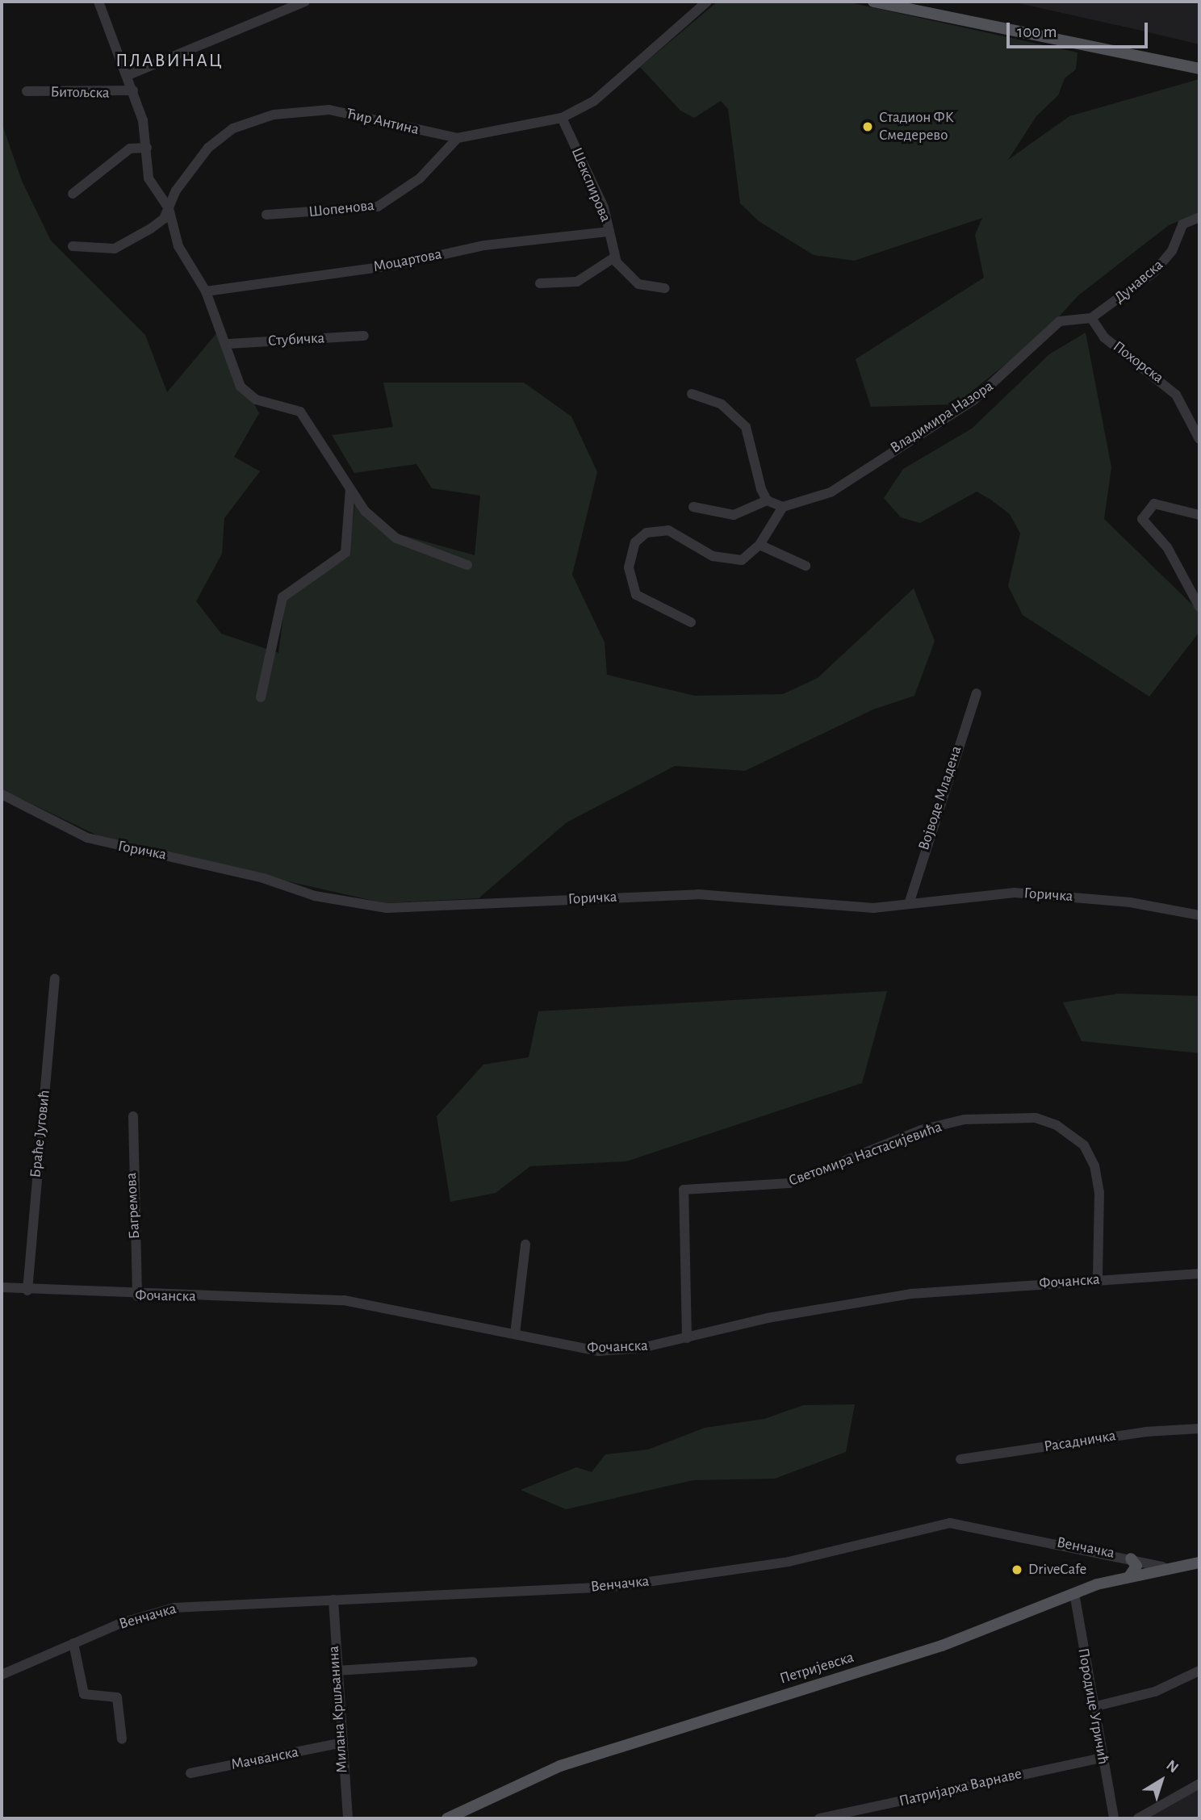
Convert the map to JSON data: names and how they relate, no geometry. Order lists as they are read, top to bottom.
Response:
{
  "streets": {
    "main road": ["Петријевска"],
    "street": [
      "Битољска",
      "Ћир Антина",
      "Шекспирова",
      "Шопенова",
      "Моцартова",
      "Дунавска",
      "Стубичка",
      "Похорска",
      "Владимира Назора",
      "Војводе Младена",
      "Горичка",
      "Браће Југовић",
      "Светомира Настасијевића",
      "Багремова",
      "Фочанска",
      "Расадничка",
      "Венчачка",
      "Породице Угричић",
      "Милана Кршљанина",
      "Мачванска",
      "Патријарха Варнаве"
    ]
  },
  "crossings": [
    ["Ћир Антина", "Шекспирова"],
    ["Ћир Антина", "Шопенова"],
    ["Шекспирова", "Моцартова"],
    ["Дунавска", "Похорска"],
    ["Дунавска", "Владимира Назора"],
    ["Похорска", "Владимира Назора"],
    ["Војводе Младена", "Горичка"],
    ["Браће Југовић", "Фочанска"],
    ["Светомира Настасијевића", "Фочанска"],
    ["Багремова", "Фочанска"],
    ["Венчачка", "Петријевска"],
    ["Венчачка", "Милана Кршљанина"],
    ["Петријевска", "Породице Угричић"],
    ["Породице Угричић", "Патријарха Варнаве"],
    ["Милана Кршљанина", "Мачванска"]
  ],
  "districts": ["ПЛАВИНАЦ"],
  "places": ["Стадион ФК Смедерево", "DriveCafe"],
  "scale_bar": "100 m",
  "north": "top right"
}
